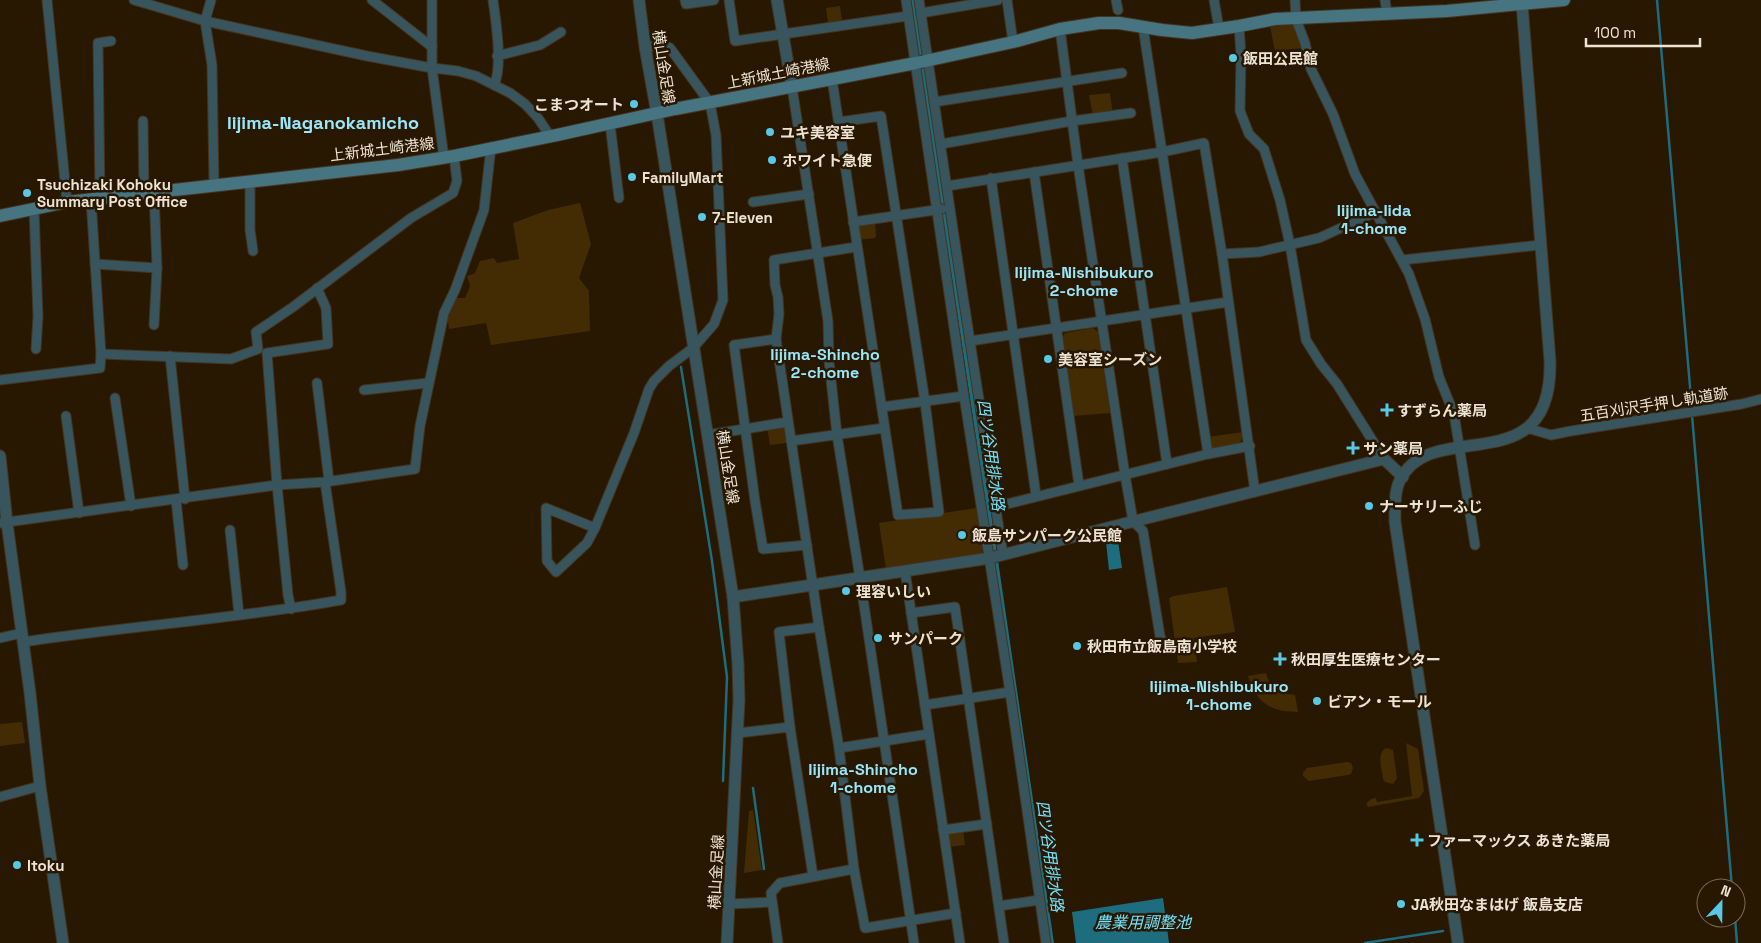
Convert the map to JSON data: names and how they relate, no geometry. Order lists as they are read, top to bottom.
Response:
{
  "streets": {
    "main road": ["上新城土崎港線"],
    "street": ["横山金足線", "五百刈沢手押し軌道跡"]
  },
  "crossings": [
    ["横山金足線", "上新城土崎港線"]
  ],
  "districts": [
    "Iijima-Naganokamicho",
    "Iijima-Iida 1-chome",
    "Iijima-Nishibukuro 2-chome",
    "Iijima-Shincho 2-chome",
    "Iijima-Nishibukuro 1-chome",
    "Iijima-Shincho 1-chome"
  ],
  "water": ["四ツ谷用排水路", "農業用調整池"],
  "places": {
    "other": [
      "飯田公民館",
      "こまつオート",
      "ユキ美容室",
      "ホワイト急便",
      "FamilyMart",
      "Tsuchizaki Kohoku Summary Post Office",
      "7-Eleven",
      "美容室シーズン",
      "ナーサリーふじ",
      "飯島サンパーク公民館",
      "理容いしい",
      "サンパーク",
      "秋田市立飯島南小学校",
      "ビアン・モール",
      "Itoku",
      "JA秋田なまはげ 飯島支店"
    ],
    "health": [
      "すずらん薬局",
      "サン薬局",
      "秋田厚生医療センター",
      "ファーマックス あきた薬局"
    ]
  },
  "scale_bar": "100 m",
  "north": "top"
}
